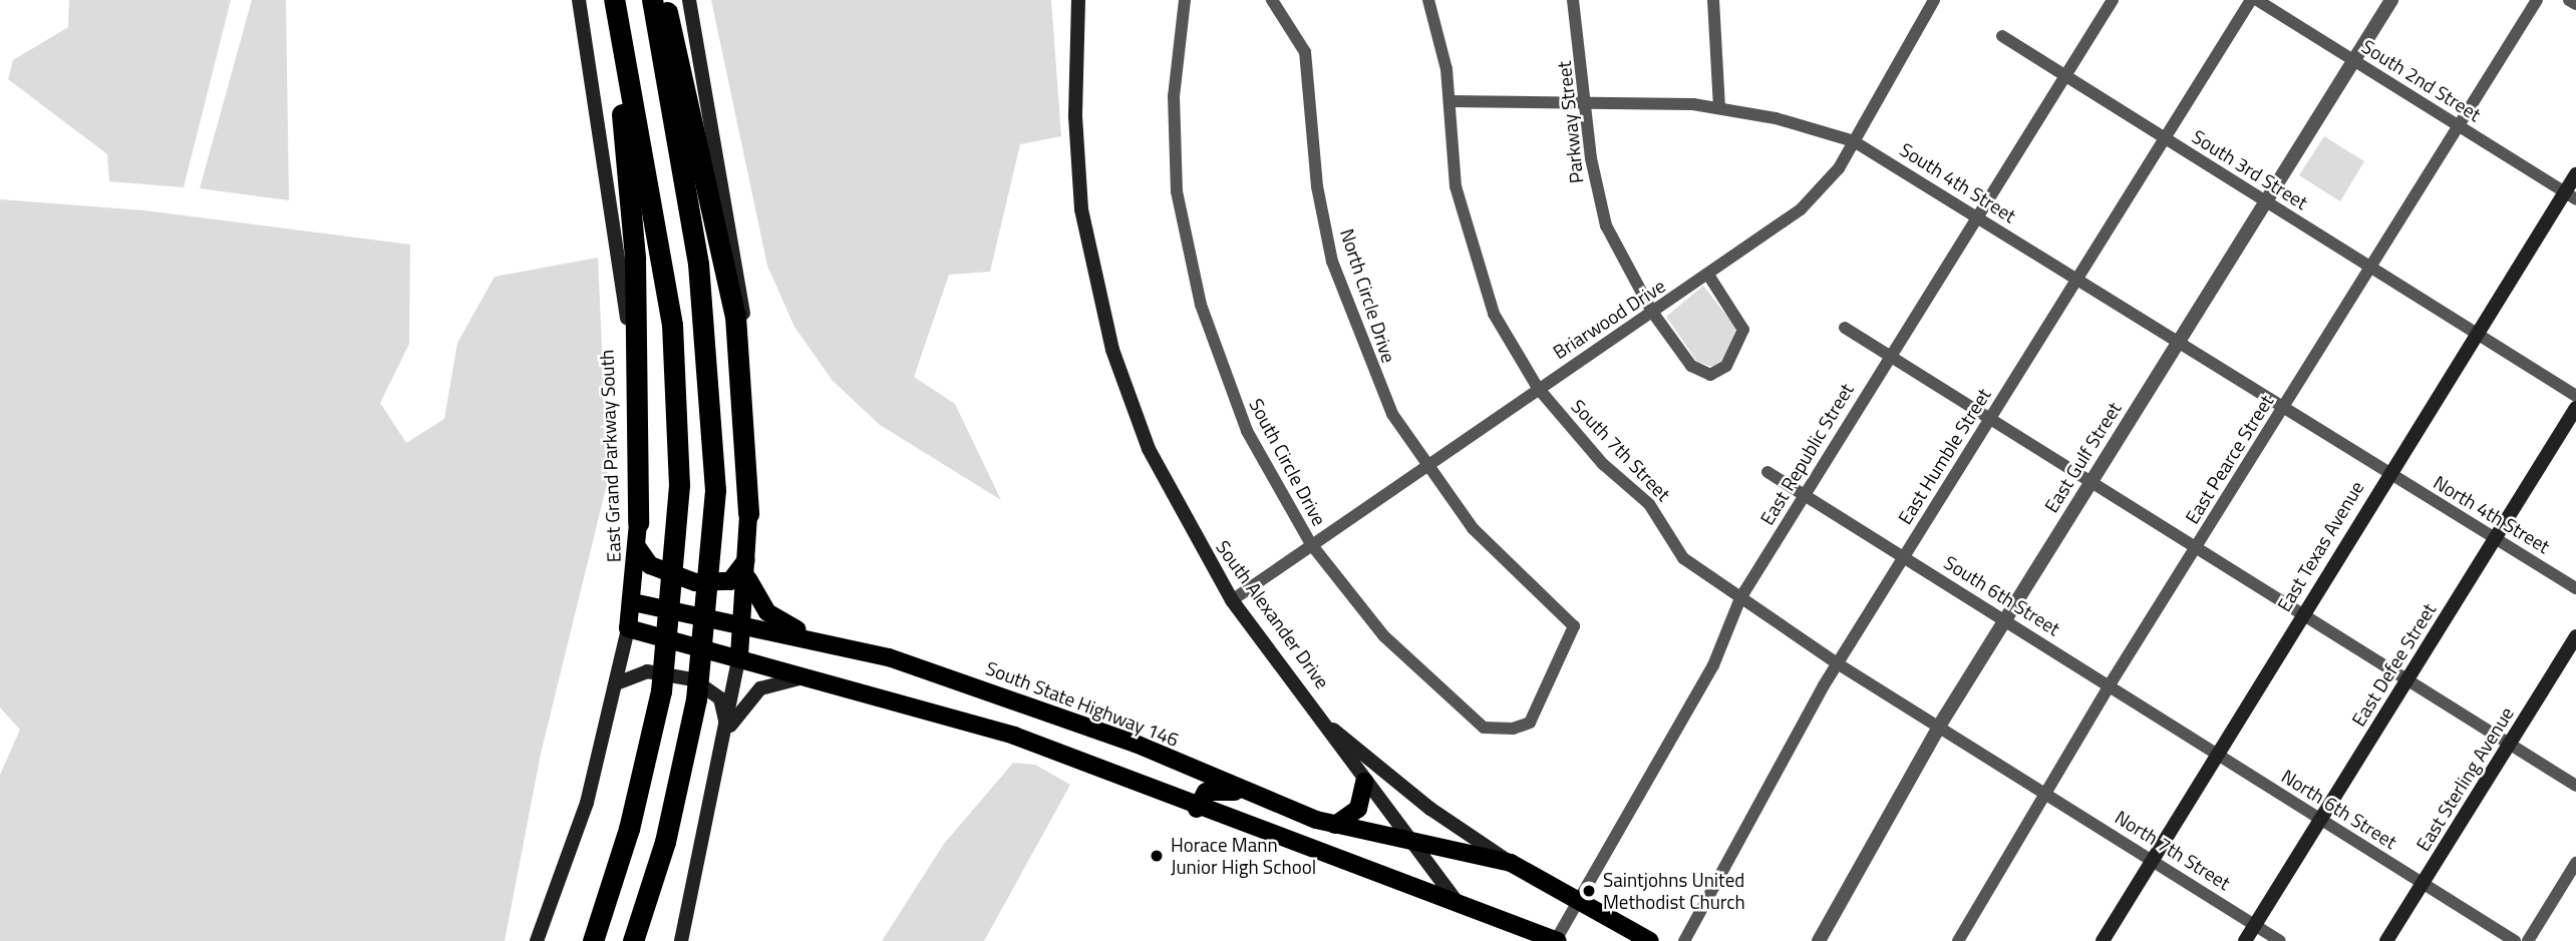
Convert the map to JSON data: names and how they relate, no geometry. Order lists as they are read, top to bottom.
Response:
{
  "streets": {
    "main road": [
      "East Grand Parkway South",
      "East Texas Avenue",
      "South Alexander Drive",
      "East Defee Street",
      "South State Highway 146",
      "East Sterling Avenue"
    ],
    "street": [
      "South 2nd Street",
      "Parkway Street",
      "South 3rd Street",
      "South 4th Street",
      "North Circle Drive",
      "Briarwood Drive",
      "South 7th Street",
      "East Republic Street",
      "East Humble Street",
      "East Gulf Street",
      "East Pearce Street",
      "South Circle Drive",
      "North 4th Street",
      "South 6th Street",
      "North 6th Street",
      "North 7th Street"
    ]
  },
  "crossings": [
    ["South 2nd Street", "East Gulf Street"],
    ["South 2nd Street", "East Pearce Street"],
    ["South 2nd Street", "East Texas Avenue"],
    ["Parkway Street", "South 4th Street"],
    ["Parkway Street", "Briarwood Drive"],
    ["South 3rd Street", "East Republic Street"],
    ["South 3rd Street", "East Humble Street"],
    ["South 3rd Street", "East Gulf Street"],
    ["South 3rd Street", "East Pearce Street"],
    ["South 3rd Street", "East Texas Avenue"],
    ["South 4th Street", "Briarwood Drive"],
    ["South 4th Street", "South 7th Street"],
    ["South 4th Street", "East Republic Street"],
    ["South 4th Street", "East Humble Street"],
    ["South 4th Street", "East Gulf Street"],
    ["South 4th Street", "East Pearce Street"],
    ["South 4th Street", "North 4th Street"],
    ["South 4th Street", "East Texas Avenue"],
    ["North Circle Drive", "Briarwood Drive"],
    ["North Circle Drive", "South Circle Drive"],
    ["Briarwood Drive", "South 7th Street"],
    ["Briarwood Drive", "South Circle Drive"],
    ["Briarwood Drive", "South Alexander Drive"],
    ["South 7th Street", "East Republic Street"],
    ["South 7th Street", "East Humble Street"],
    ["South 7th Street", "East Gulf Street"],
    ["South 7th Street", "East Pearce Street"],
    ["South 7th Street", "North 7th Street"],
    ["East Republic Street", "South 6th Street"],
    ["East Republic Street", "South Alexander Drive"],
    ["East Grand Parkway South", "South State Highway 146"],
    ["East Humble Street", "South 6th Street"],
    ["East Gulf Street", "South 6th Street"],
    ["East Pearce Street", "South 6th Street"],
    ["East Pearce Street", "North 7th Street"],
    ["North 4th Street", "East Texas Avenue"],
    ["North 4th Street", "East Defee Street"],
    ["East Texas Avenue", "South 6th Street"],
    ["East Texas Avenue", "North 6th Street"],
    ["East Texas Avenue", "North 7th Street"],
    ["South 6th Street", "North 6th Street"],
    ["South Alexander Drive", "South State Highway 146"],
    ["East Defee Street", "North 6th Street"],
    ["East Defee Street", "North 7th Street"],
    ["East Sterling Avenue", "North 6th Street"]
  ],
  "places": ["Horace Mann Junior High School", "Saintjohns United Methodist Church"]
}
